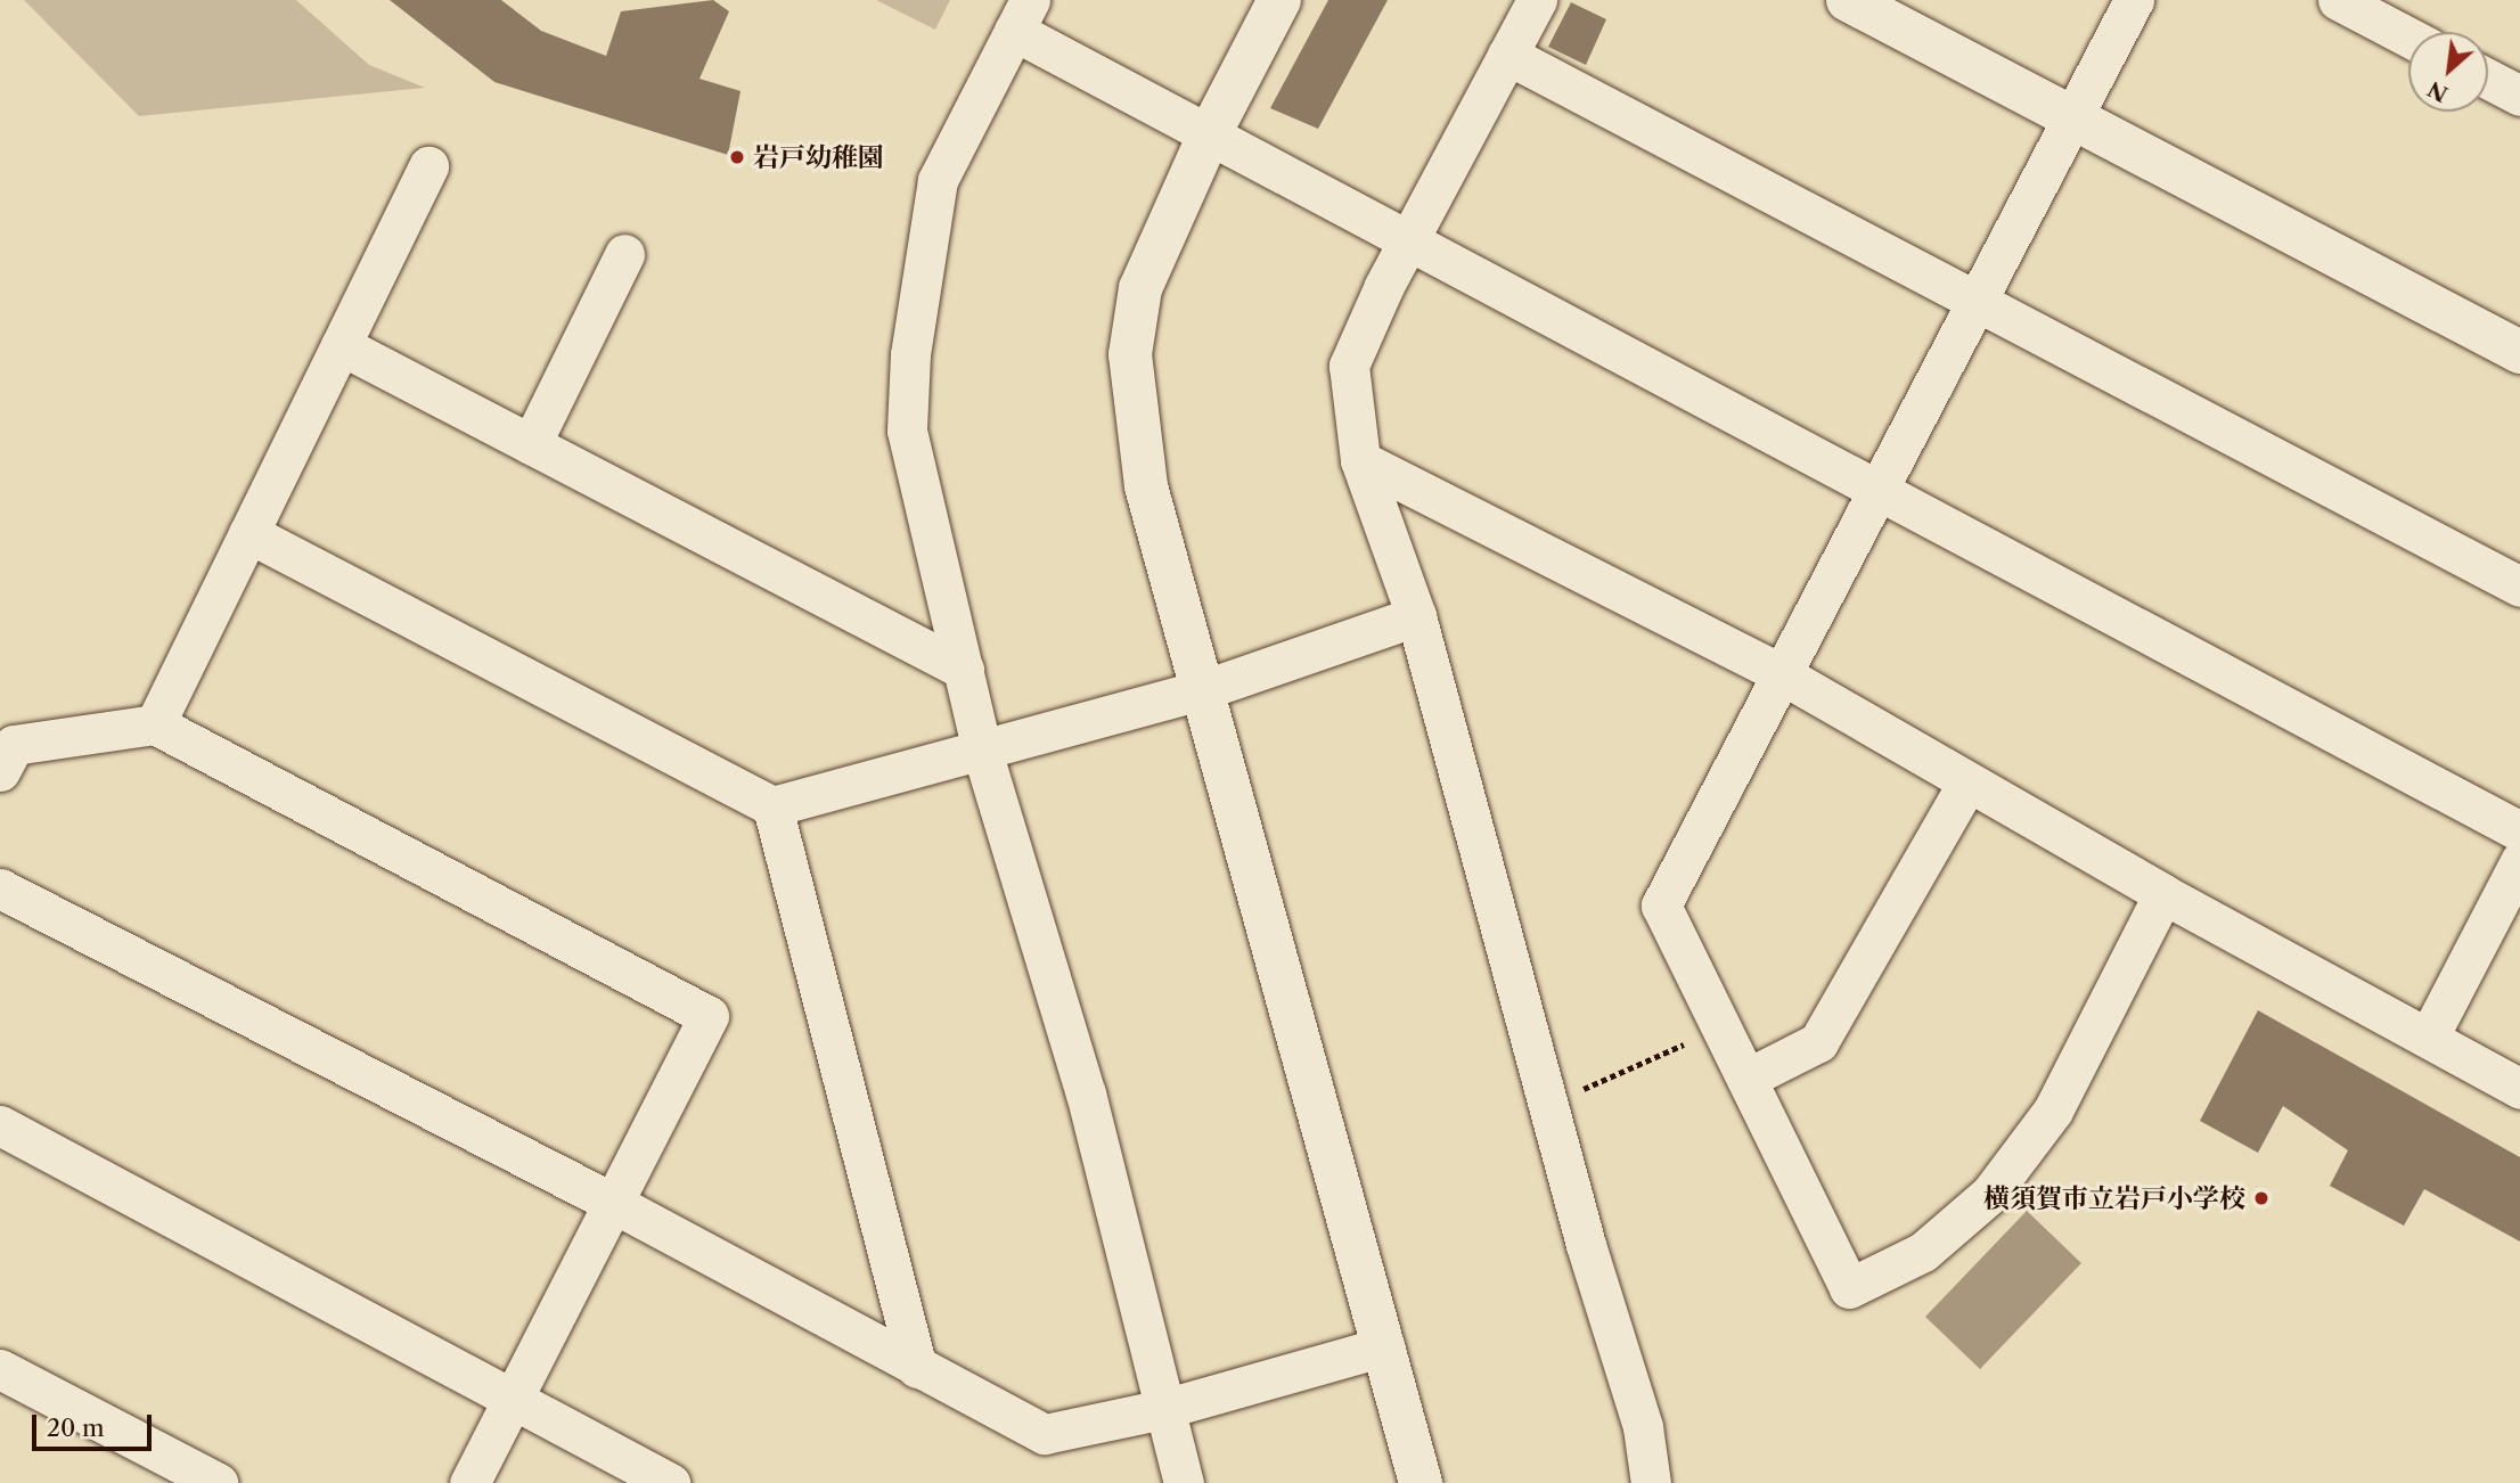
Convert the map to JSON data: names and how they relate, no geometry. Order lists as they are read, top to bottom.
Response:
{
  "places": ["岩戸幼稚園", "横須賀市立岩戸小学校"],
  "scale_bar": "20 m",
  "north": "bottom left"
}
